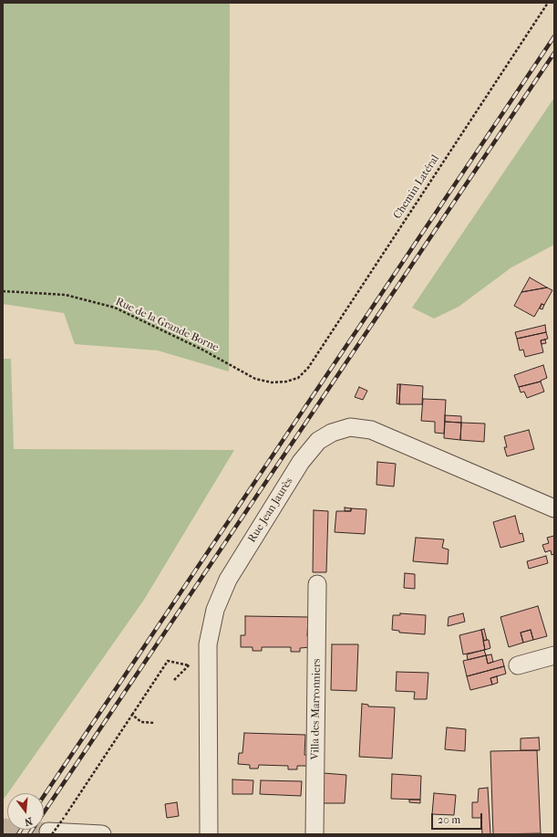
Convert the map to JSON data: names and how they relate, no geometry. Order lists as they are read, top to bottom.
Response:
{
  "streets": {
    "street": ["Rue Jean Jaurès", "Villa des Marronniers"],
    "path": ["Chemin Latéral", "Rue de la Grande Borne"]
  },
  "crossings": [
    ["Chemin Latéral", "Rue de la Grande Borne"]
  ],
  "scale_bar": "20 m",
  "north": "bottom"
}
